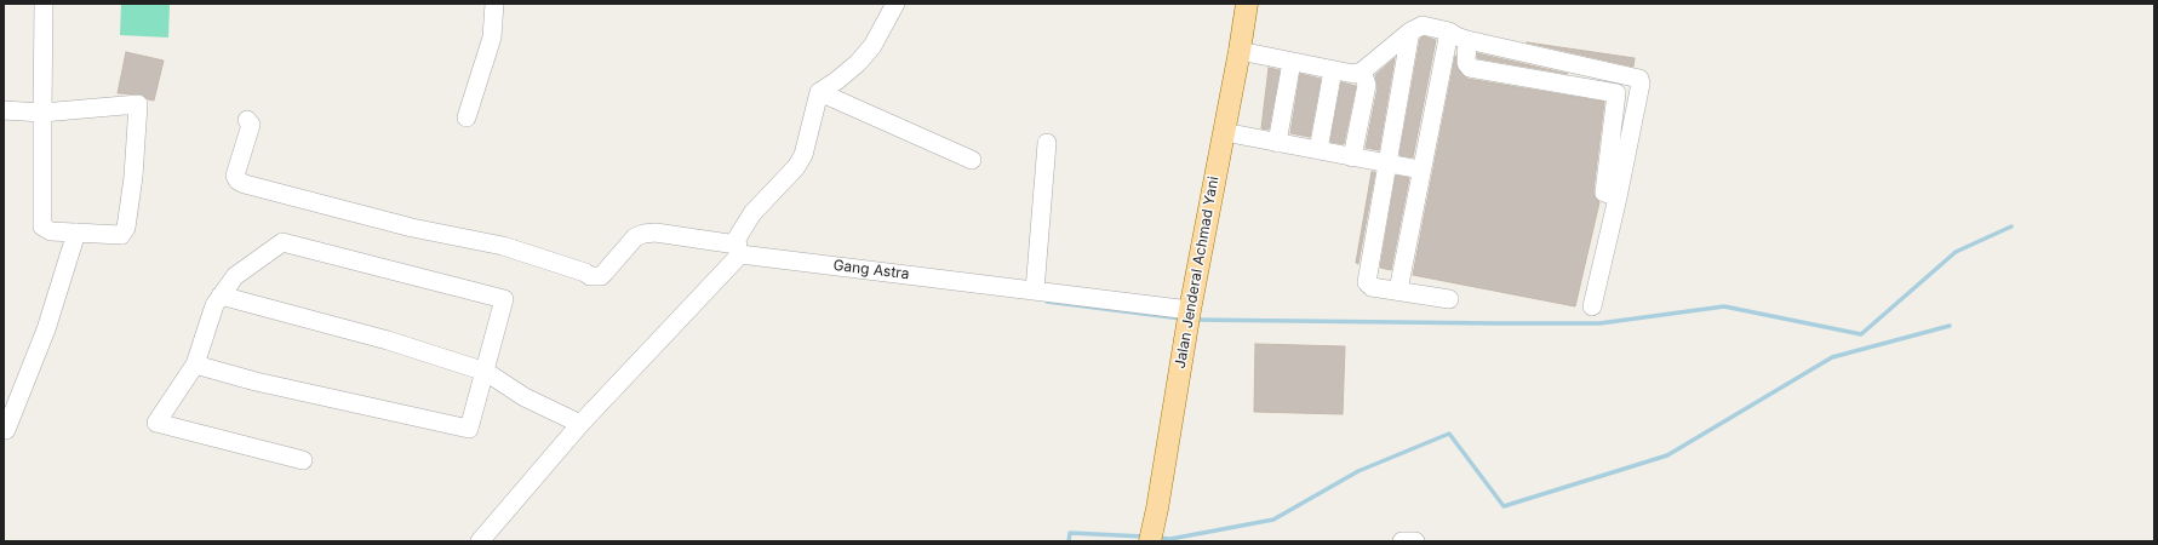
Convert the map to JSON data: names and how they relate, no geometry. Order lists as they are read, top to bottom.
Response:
{
  "streets": {
    "main road": ["Jalan Jenderal Achmad Yani"],
    "street": ["Gang Astra"]
  },
  "crossings": [
    ["Gang Astra", "Jalan Jenderal Achmad Yani"]
  ]
}
